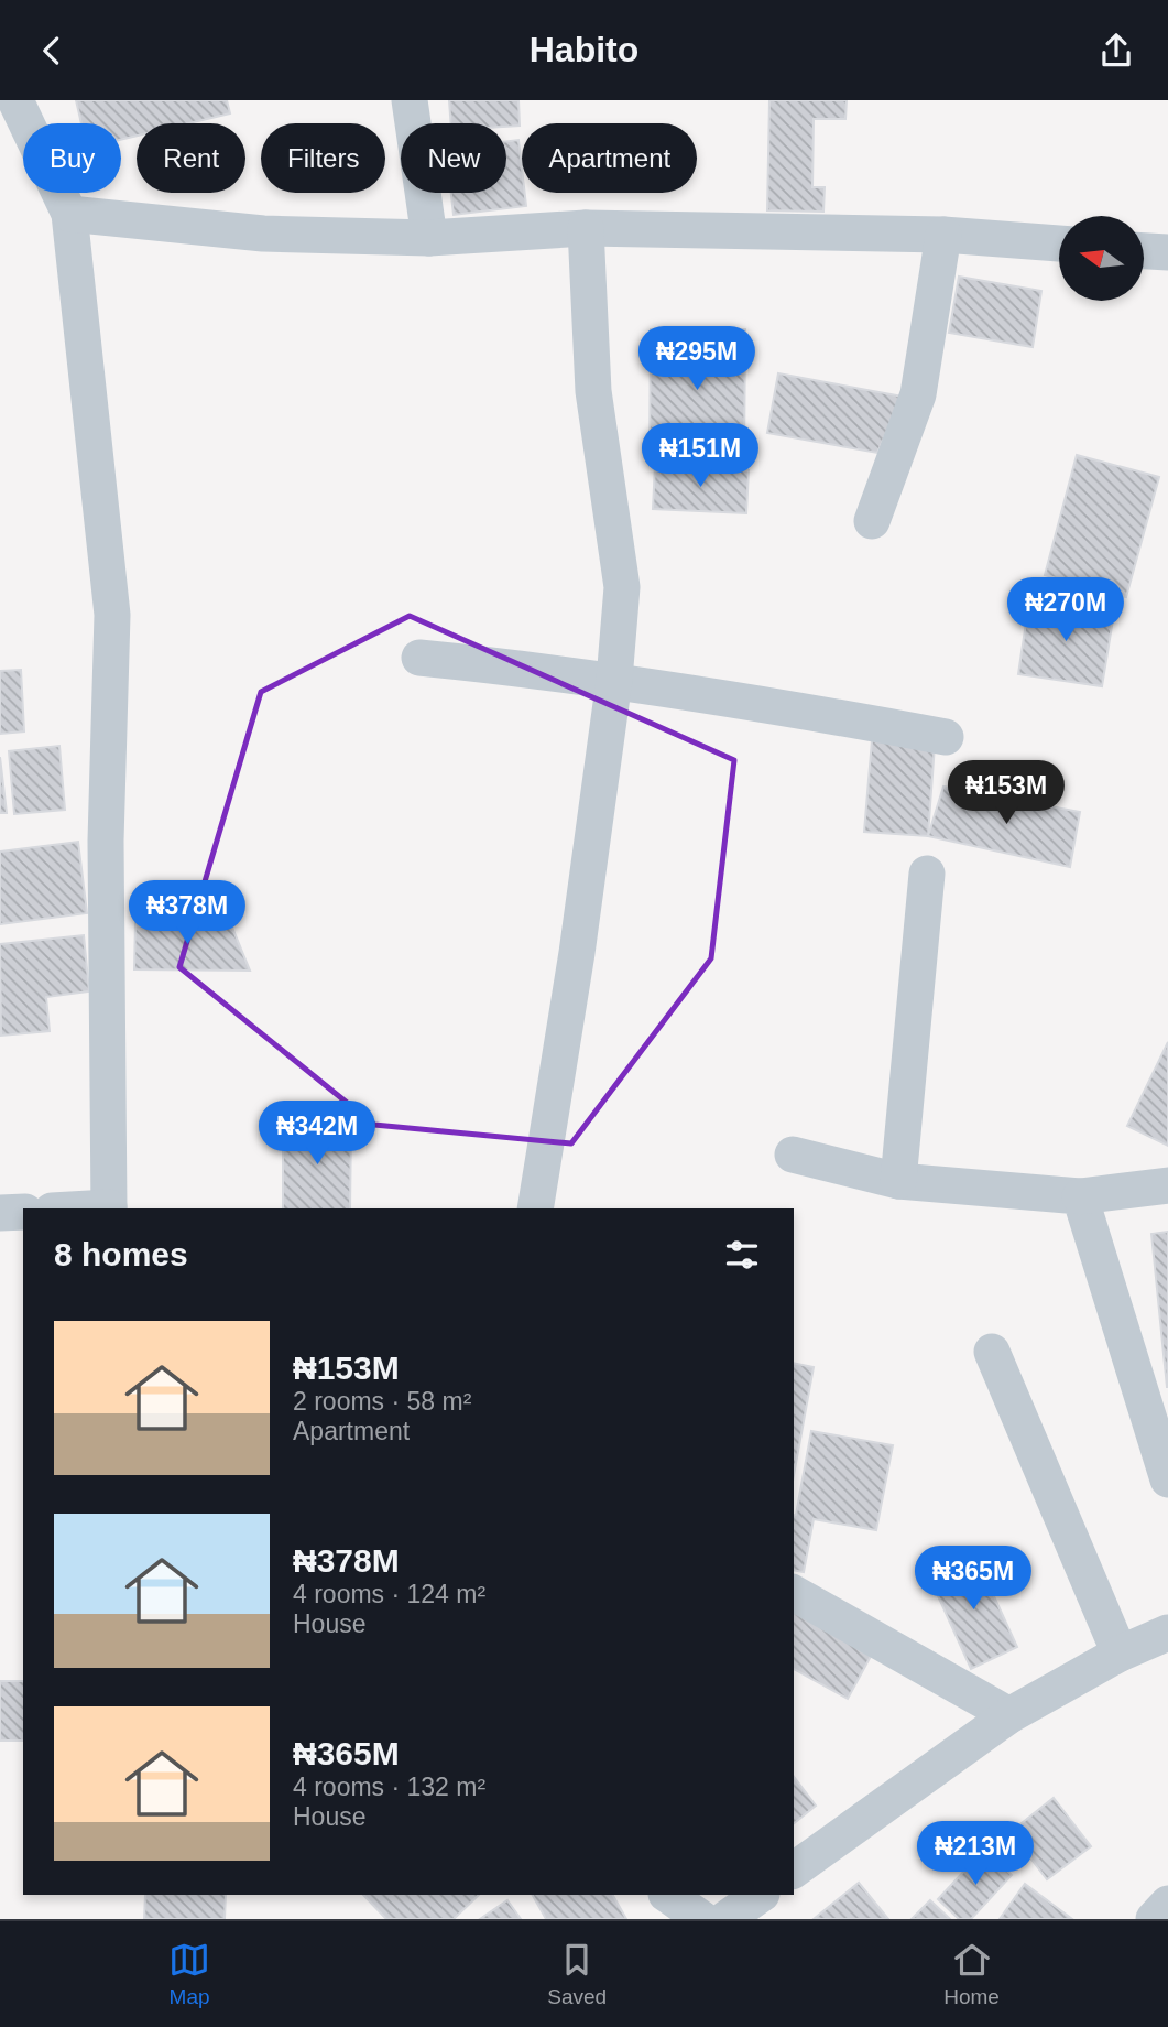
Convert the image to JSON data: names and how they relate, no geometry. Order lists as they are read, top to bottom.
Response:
{
  "north": "left",
  "page": {
    "header": "Habito",
    "chip": [
      "Buy",
      "Rent",
      "Filters",
      "New",
      "Apartment"
    ],
    "price": [
      "₦295M",
      "₦151M",
      "₦270M",
      "₦153M",
      "₦378M",
      "₦342M",
      "₦365M",
      "₦213M"
    ],
    "heading": "8 homes",
    "list": [
      {
        "name": "₦153M",
        "note": "2 rooms · 58 m² · Apartment"
      },
      {
        "name": "₦378M",
        "note": "4 rooms · 124 m² · House"
      },
      {
        "name": "₦365M",
        "note": "4 rooms · 132 m² · House"
      }
    ],
    "tabs": ["Map", "Saved", "Home"]
  }
}
